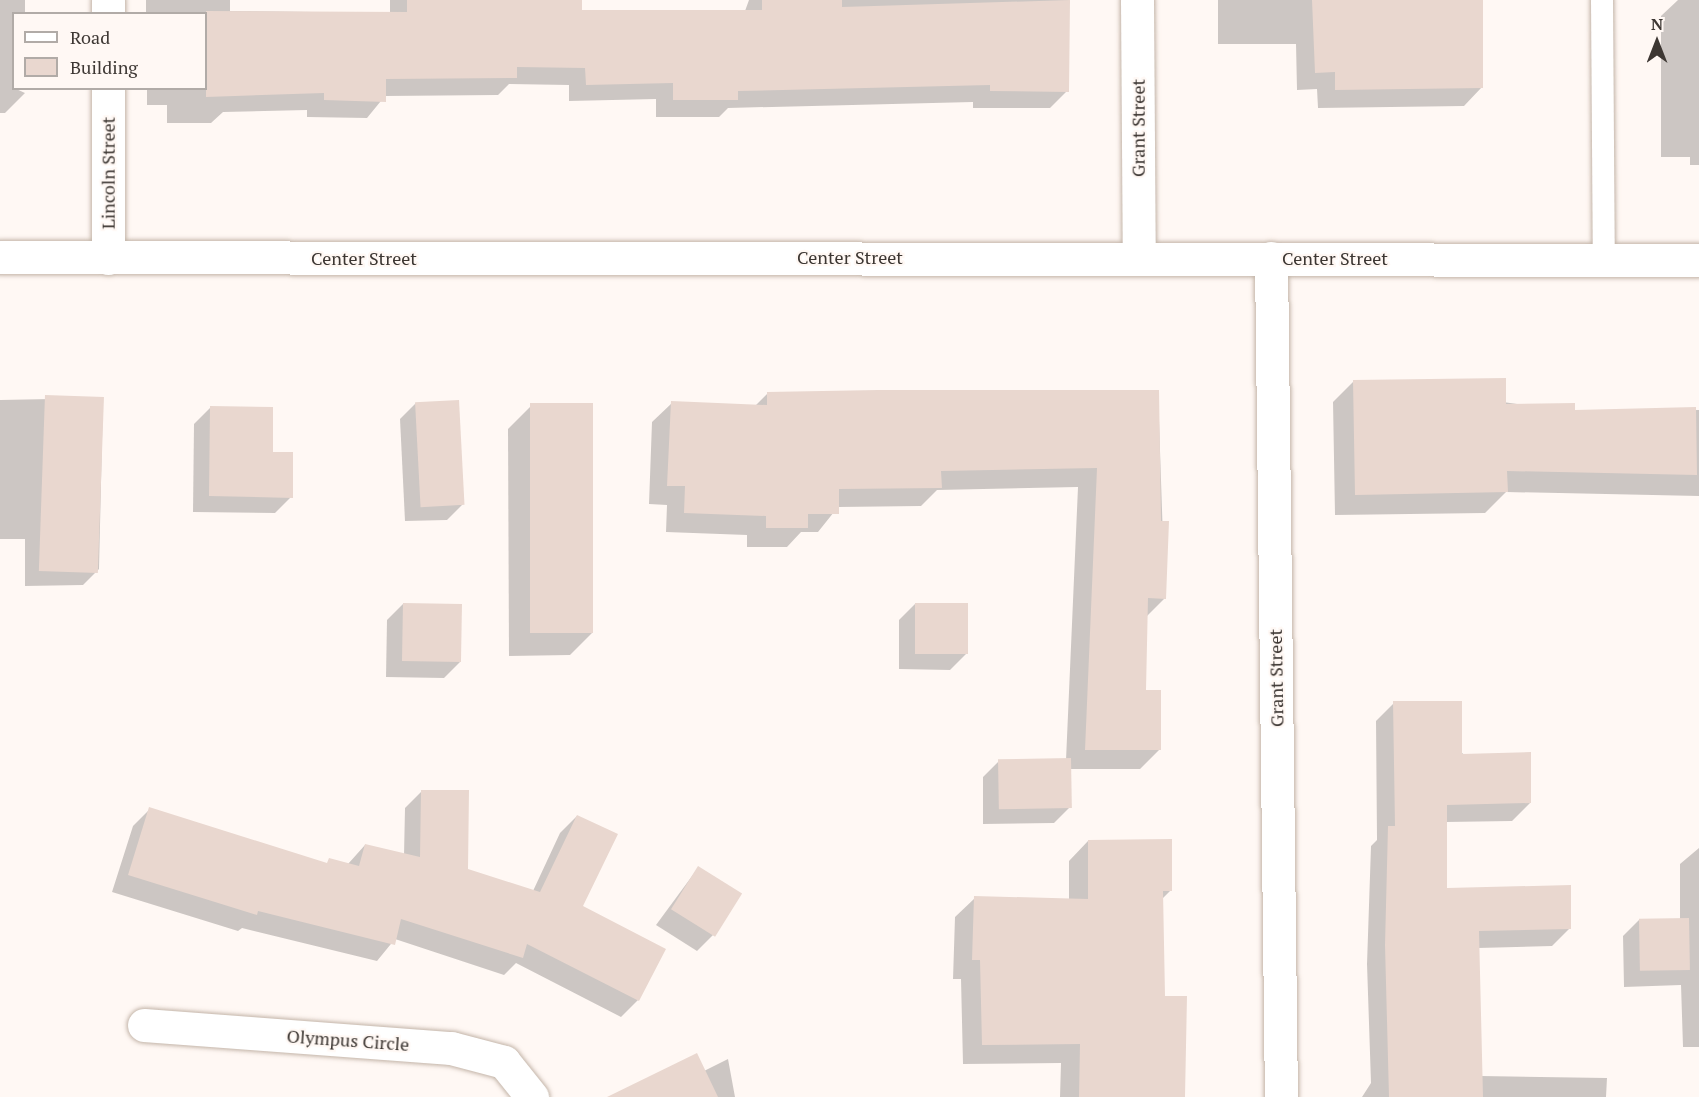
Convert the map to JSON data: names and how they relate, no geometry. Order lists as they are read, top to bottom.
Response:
{
  "streets": {
    "main road": [
      "Grant Street",
      "Lincoln Street",
      "Center Street",
      "Olympus Circle"
    ]
  },
  "crossings": [
    ["Grant Street", "Center Street"],
    ["Lincoln Street", "Center Street"]
  ],
  "legend": ["Road", "Building"],
  "north": "top"
}
